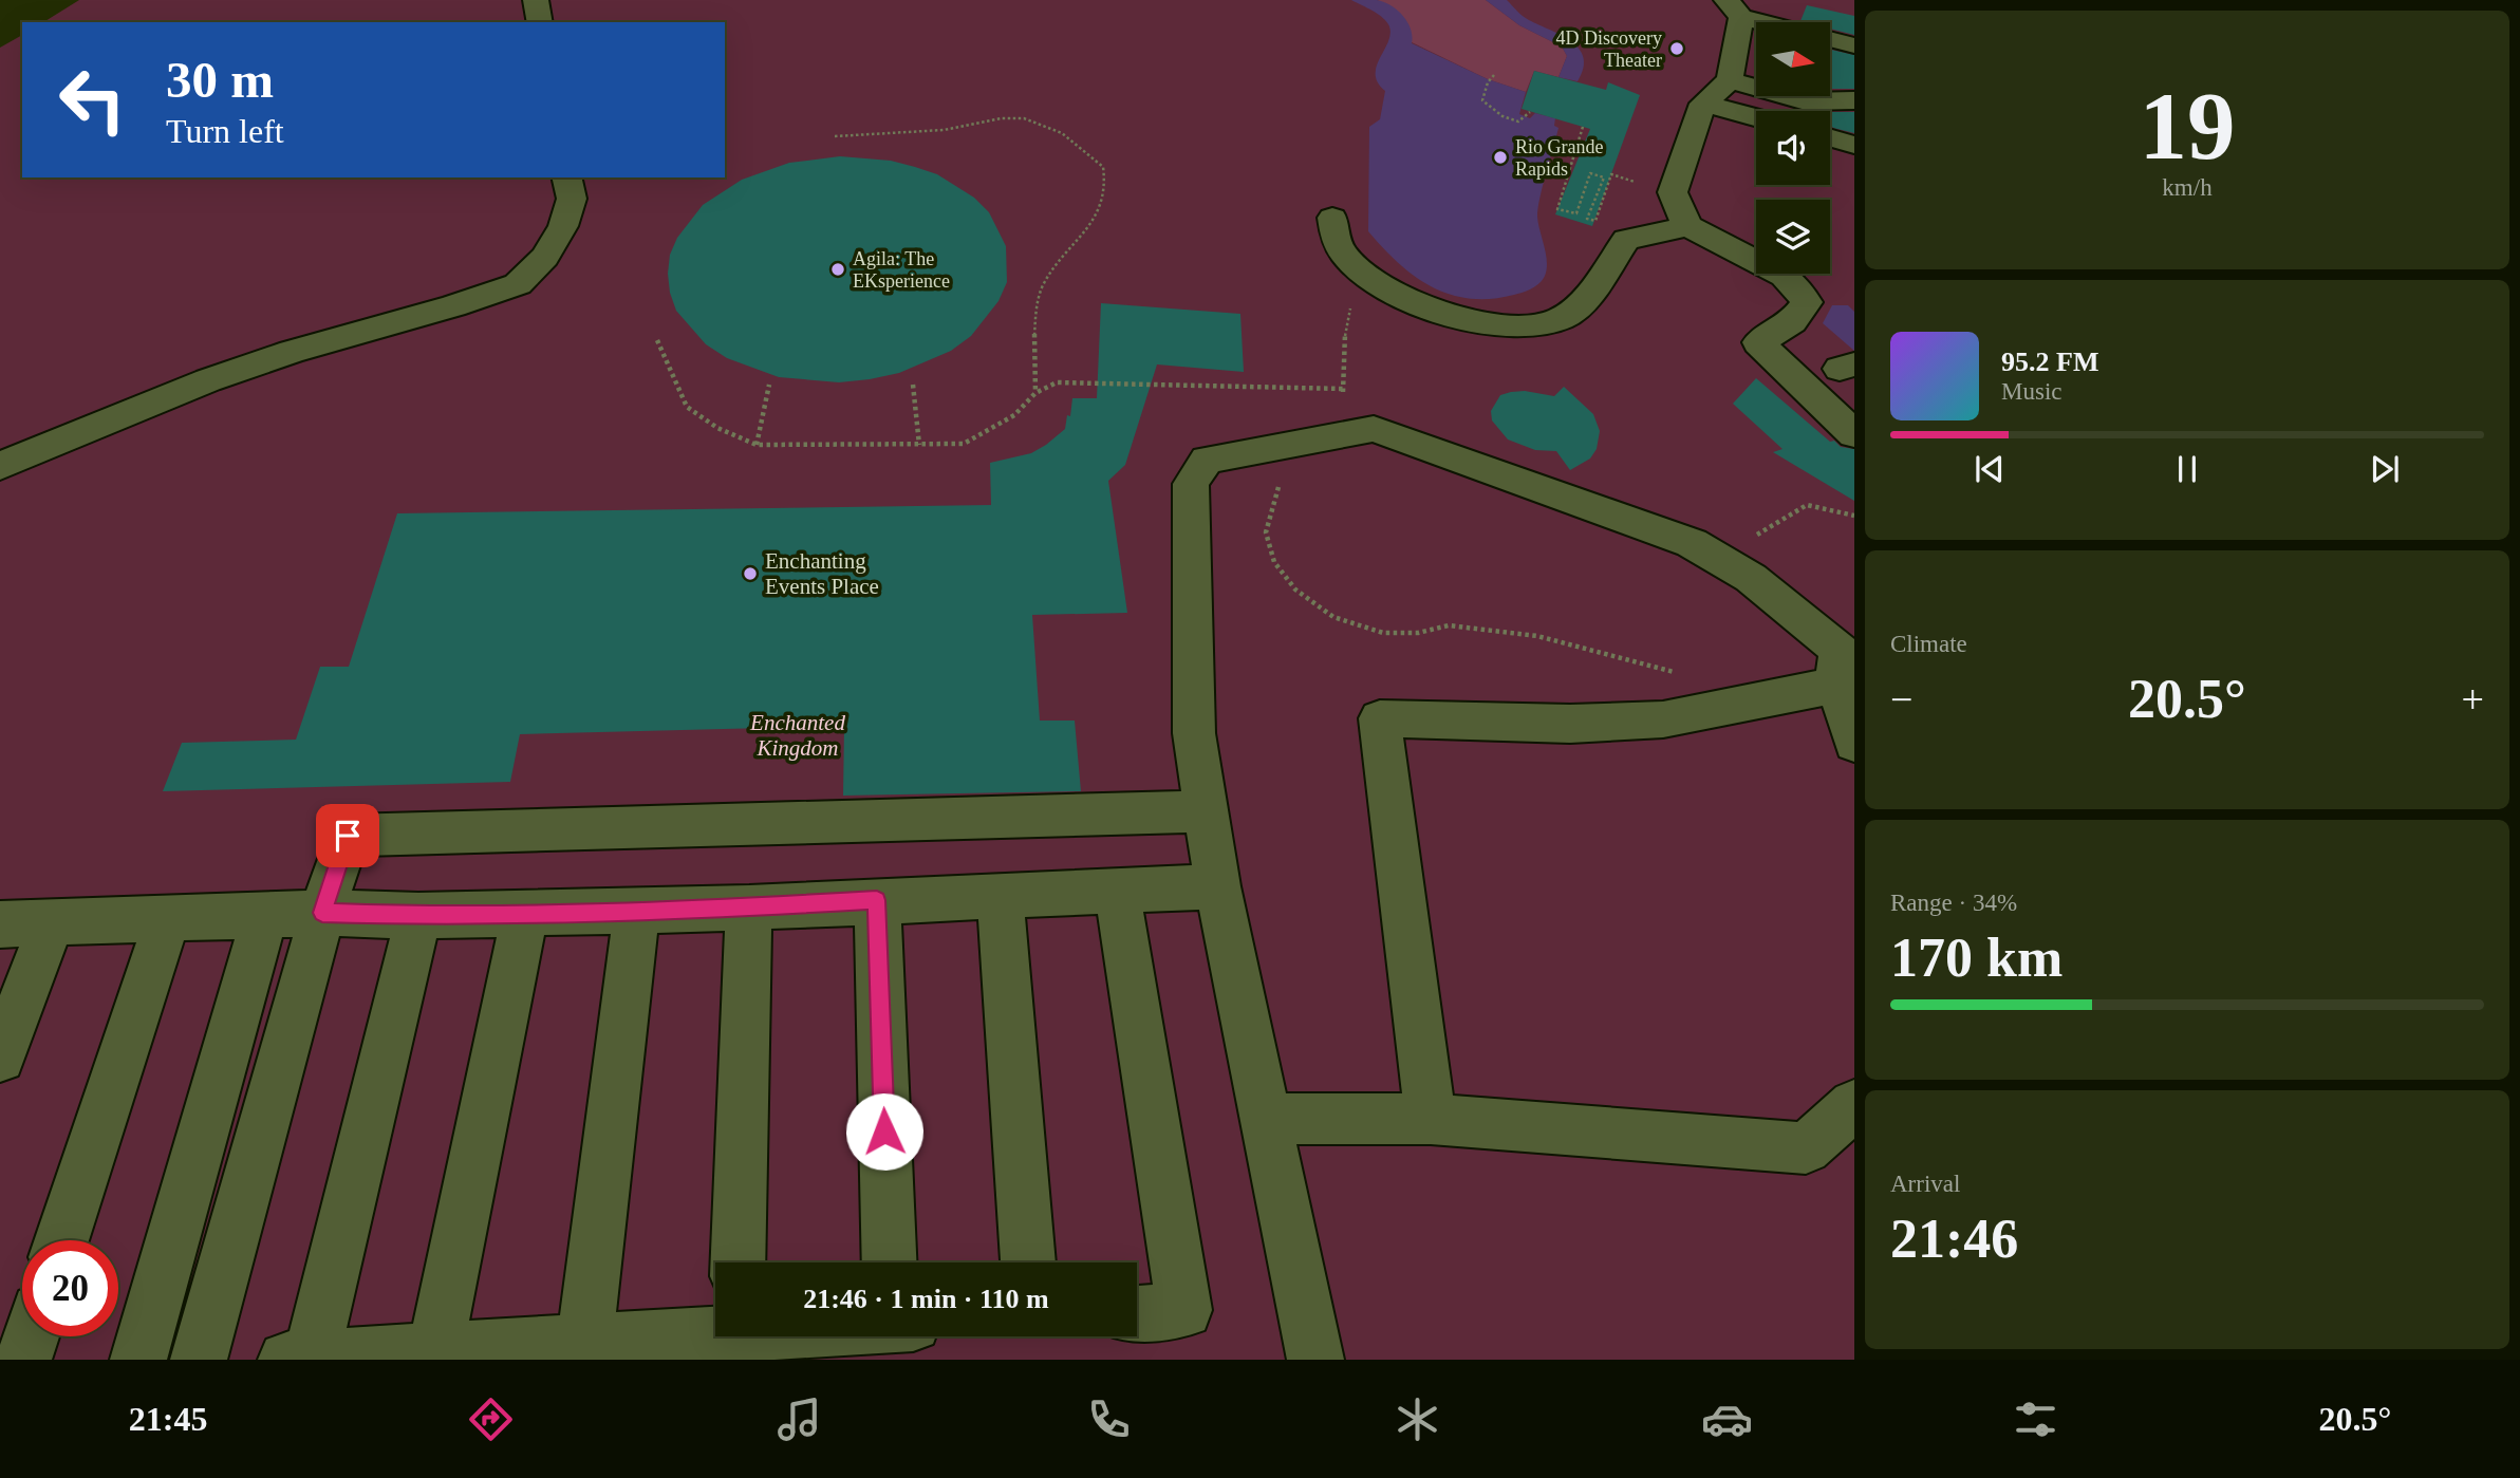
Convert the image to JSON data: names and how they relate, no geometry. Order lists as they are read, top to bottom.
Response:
{
  "parks": ["Enchanted Kingdom"],
  "places": [
    "4D Discovery Theater",
    "Rio Grande Rapids",
    "Agila: The EKsperience",
    "Enchanting Events Place"
  ],
  "north": "right",
  "page": {
    "tile": [
      ["19", "km/h"],
      "Climate",
      ["Range · 34%", "170 km"],
      ["Arrival", "21:46"]
    ],
    "turn": ["30 m", "Turn left"],
    "song": ["95.2 FM", "Music"],
    "heat": ["−", "20.5°", "+"],
    "limit": "20",
    "trip": "21:46 · 1 min · 110 m",
    "tabs": ["21:45", "20.5°"]
  }
}
